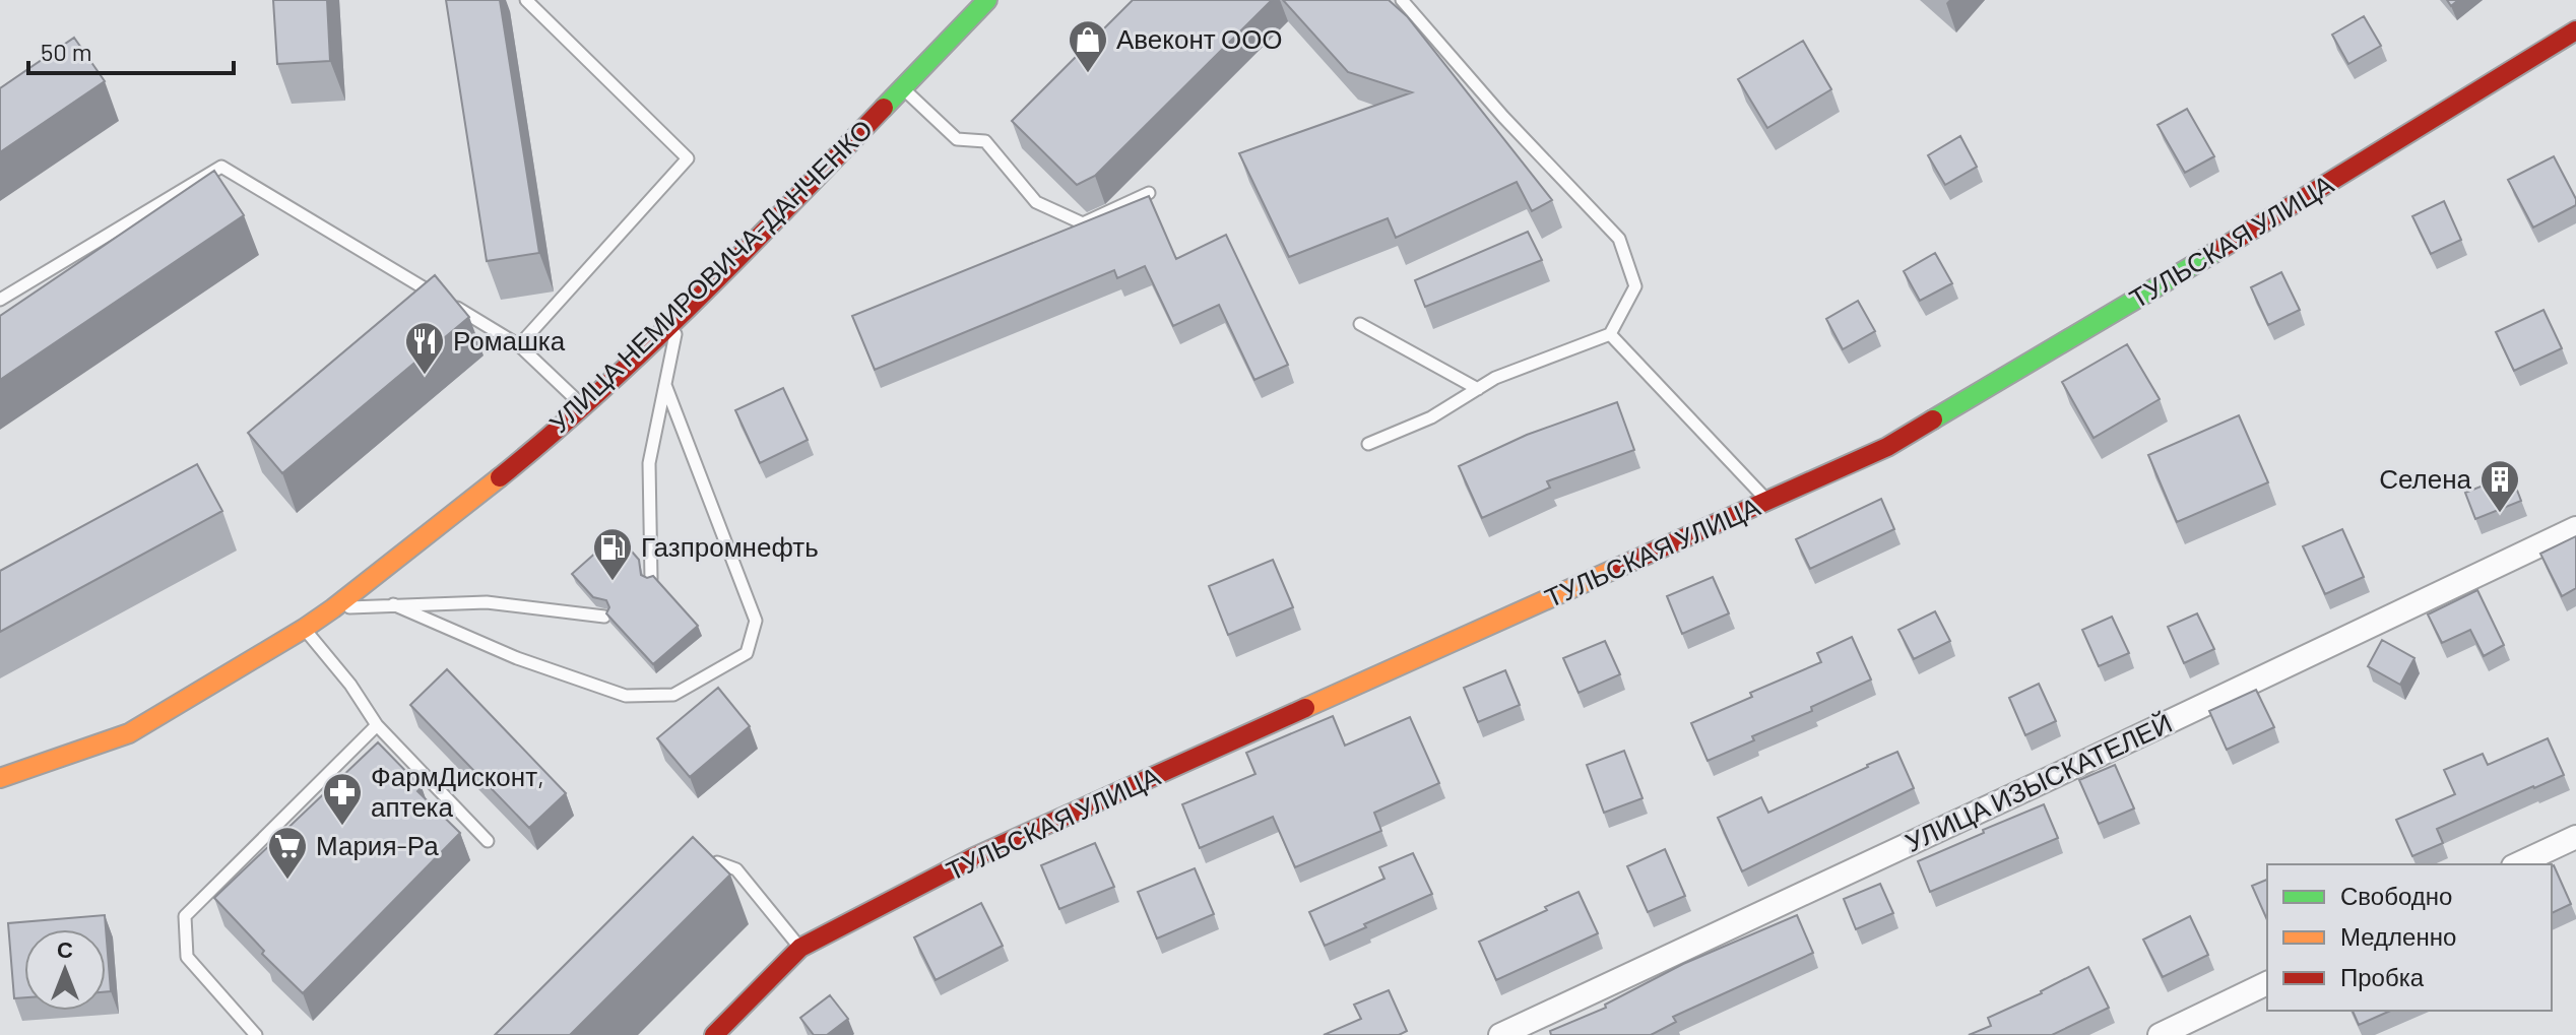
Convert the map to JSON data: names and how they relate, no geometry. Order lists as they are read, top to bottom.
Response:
{
  "streets": {
    "street": ["ТУЛЬСКАЯ УЛИЦА", "УЛИЦА НЕМИРОВИЧА-ДАНЧЕНКО", "УЛИЦА ИЗЫСКАТЕЛЕЙ"]
  },
  "places": {
    "shop": ["Авеконт ООО"],
    "restaurant": ["Ромашка"],
    "building": ["Селена"],
    "fuel station": ["Газпромнефть"],
    "pharmacy": ["ФармДисконт, аптека"],
    "supermarket": ["Мария-Ра"]
  },
  "legend": ["Свободно", "Медленно", "Пробка"],
  "scale_bar": "50 m",
  "north": "top"
}
